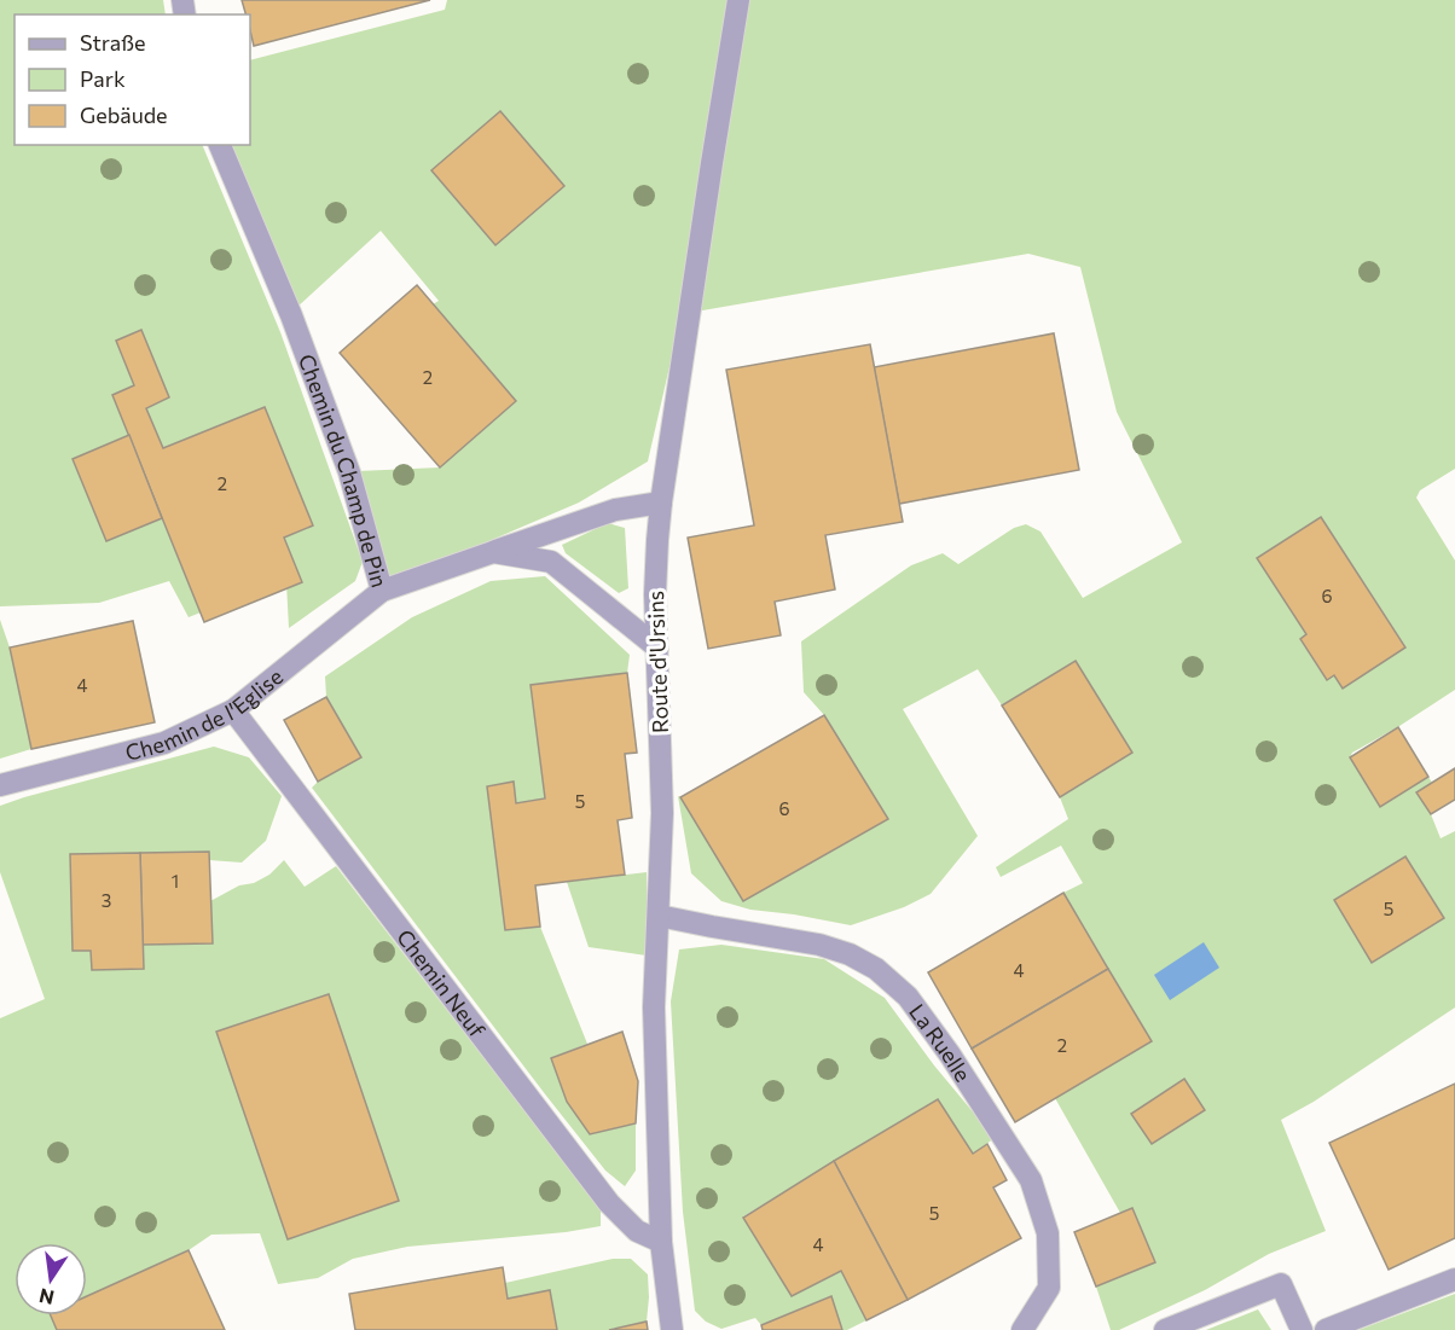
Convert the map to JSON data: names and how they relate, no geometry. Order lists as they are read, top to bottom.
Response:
{
  "streets": {
    "street": [
      "Chemin du Champ de Pin",
      "Route d'Ursins",
      "Chemin de l'Eglise",
      "Chemin Neuf",
      "La Ruelle"
    ]
  },
  "crossings": [
    ["Chemin du Champ de Pin", "Route d'Ursins"],
    ["Chemin du Champ de Pin", "Chemin de l'Eglise"],
    ["Route d'Ursins", "Chemin Neuf"],
    ["Route d'Ursins", "La Ruelle"],
    ["Chemin de l'Eglise", "Chemin Neuf"]
  ],
  "house_numbers": [
    "2",
    "2",
    "6",
    "4",
    "5",
    "6",
    "1",
    "3",
    "5",
    "4",
    "2",
    "5",
    "4"
  ],
  "legend": ["Straße", "Park", "Gebäude"],
  "north": "bottom"
}
